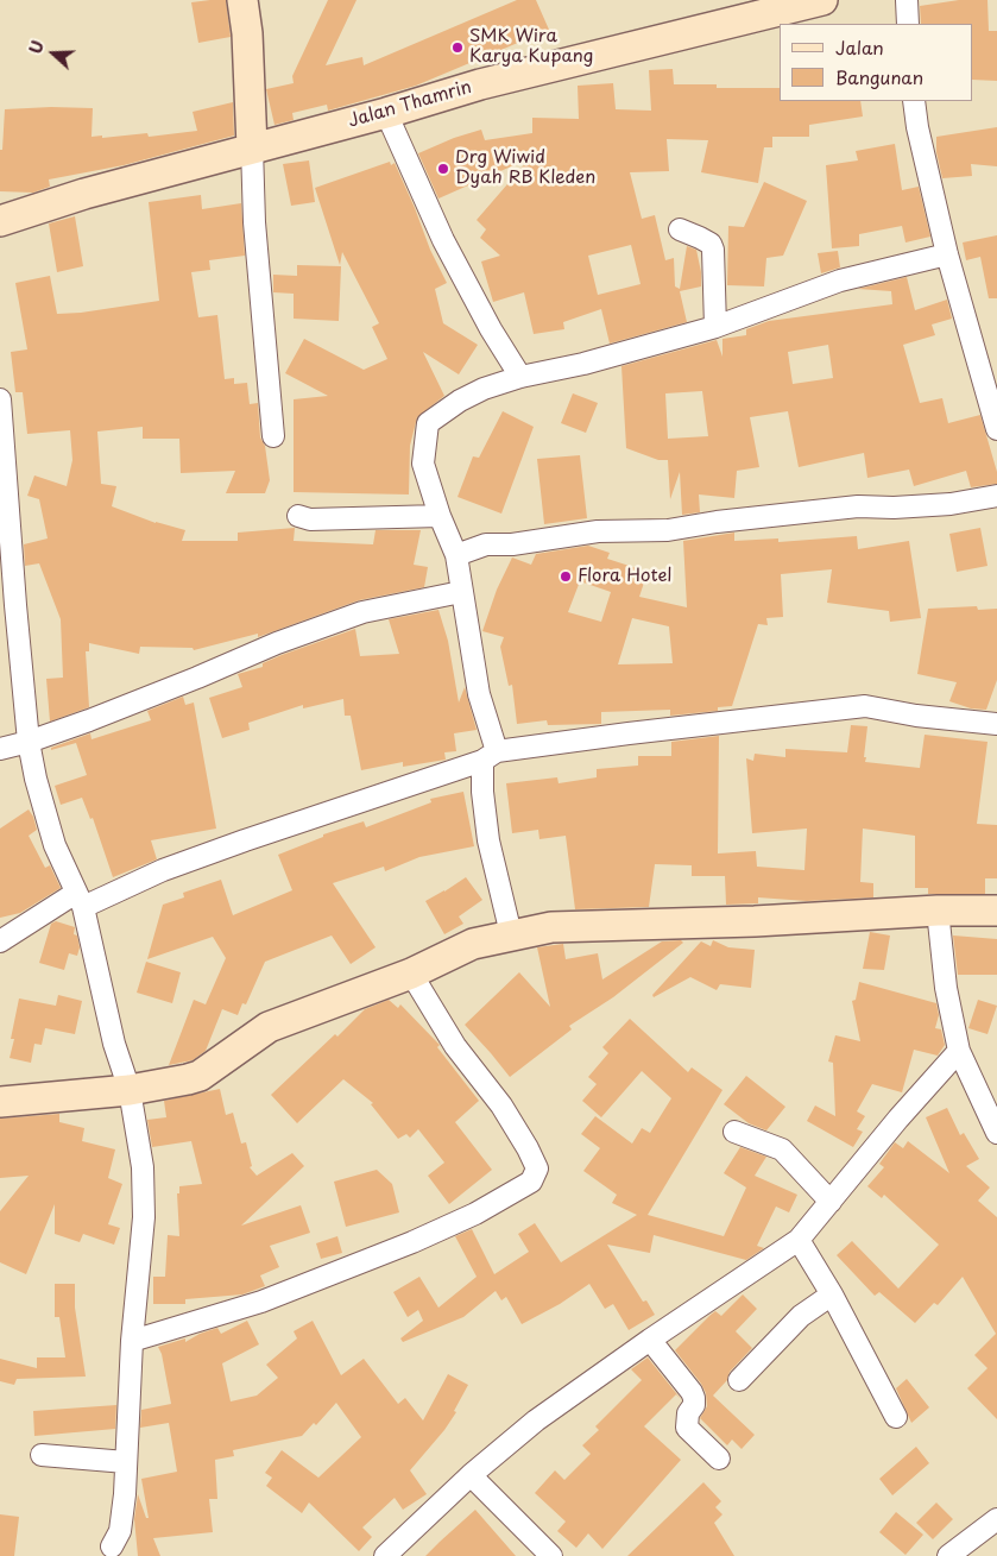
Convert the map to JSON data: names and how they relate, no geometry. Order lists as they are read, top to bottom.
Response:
{
  "streets": {
    "street": ["Jalan Thamrin"]
  },
  "places": ["SMK Wira Karya Kupang", "Drg Wiwid Dyah RB Kleden", "Flora Hotel"],
  "legend": ["Jalan", "Bangunan"],
  "north": "left"
}
